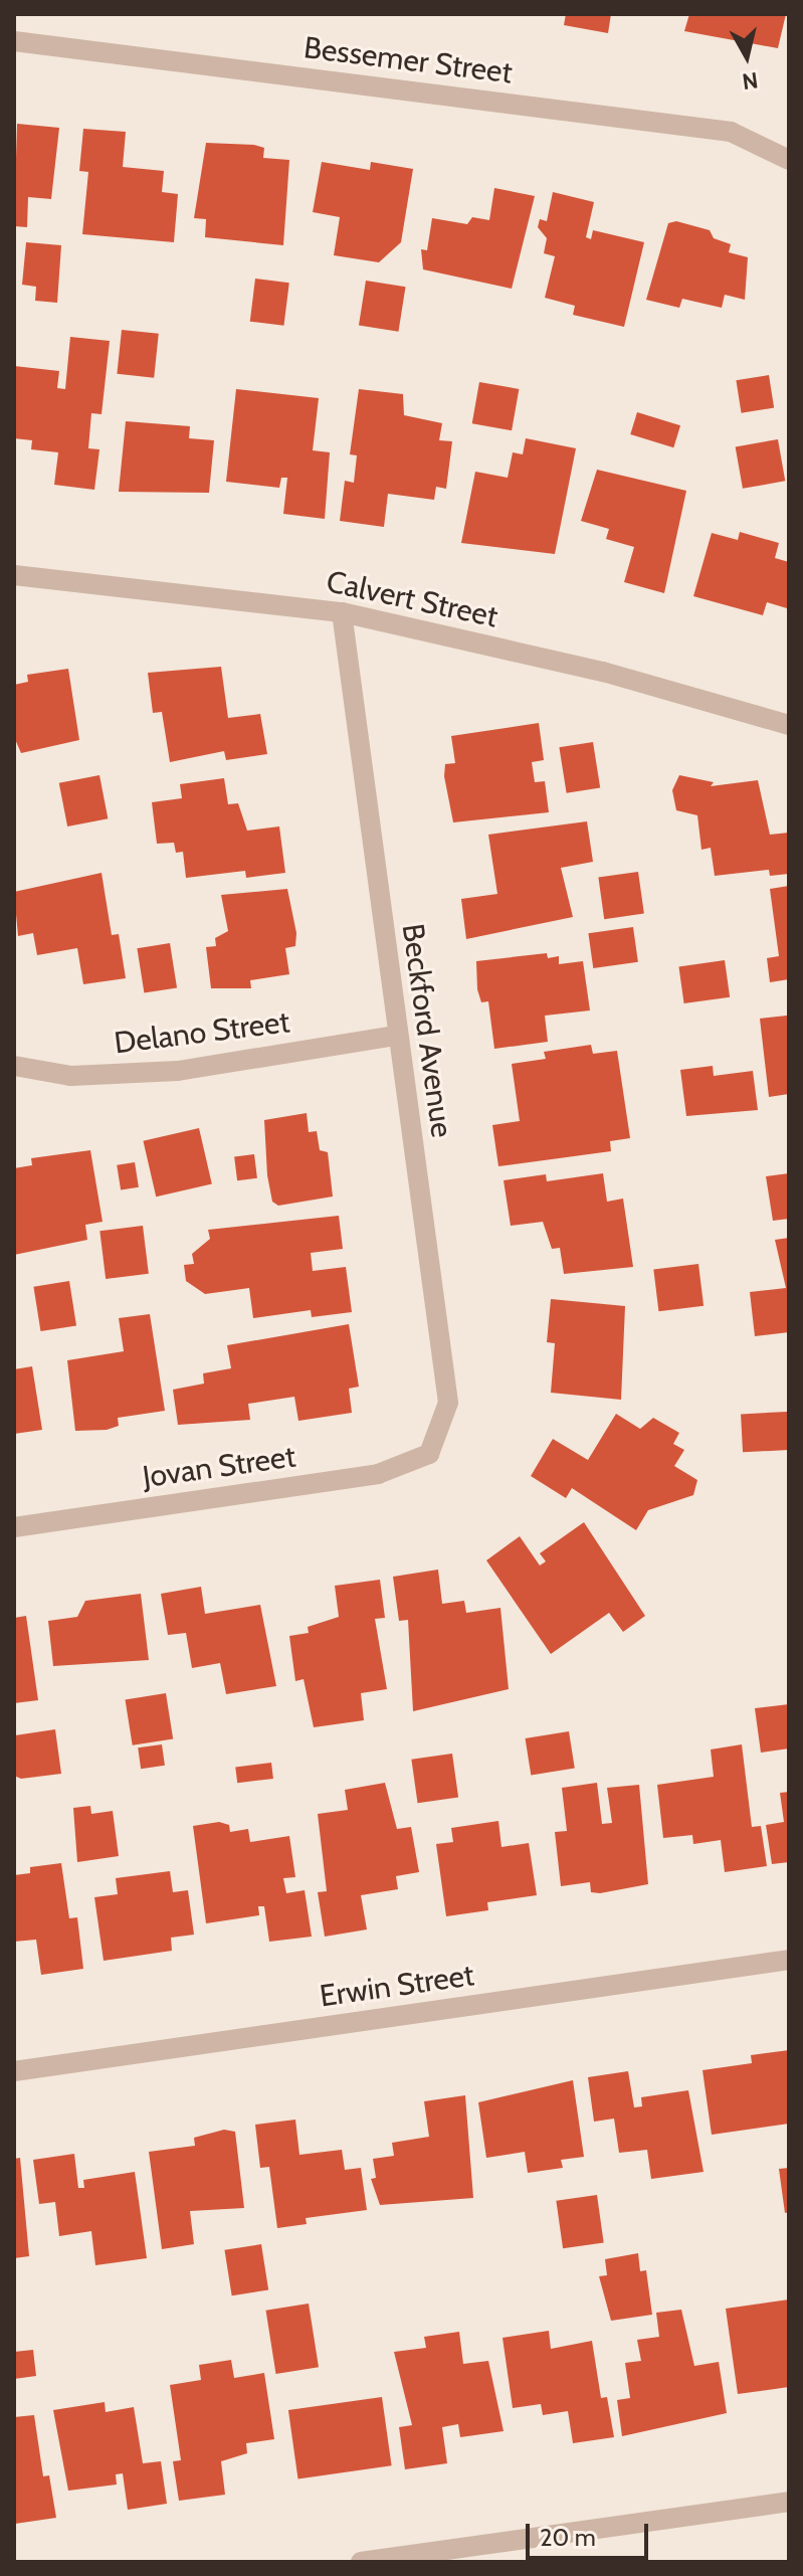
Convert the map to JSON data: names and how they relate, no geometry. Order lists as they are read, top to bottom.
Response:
{
  "streets": {
    "street": [
      "Bessemer Street",
      "Calvert Street",
      "Beckford Avenue",
      "Delano Street",
      "Jovan Street",
      "Erwin Street"
    ]
  },
  "crossings": [
    ["Calvert Street", "Beckford Avenue"],
    ["Beckford Avenue", "Delano Street"],
    ["Beckford Avenue", "Jovan Street"]
  ],
  "scale_bar": "20 m",
  "north": "bottom"
}
